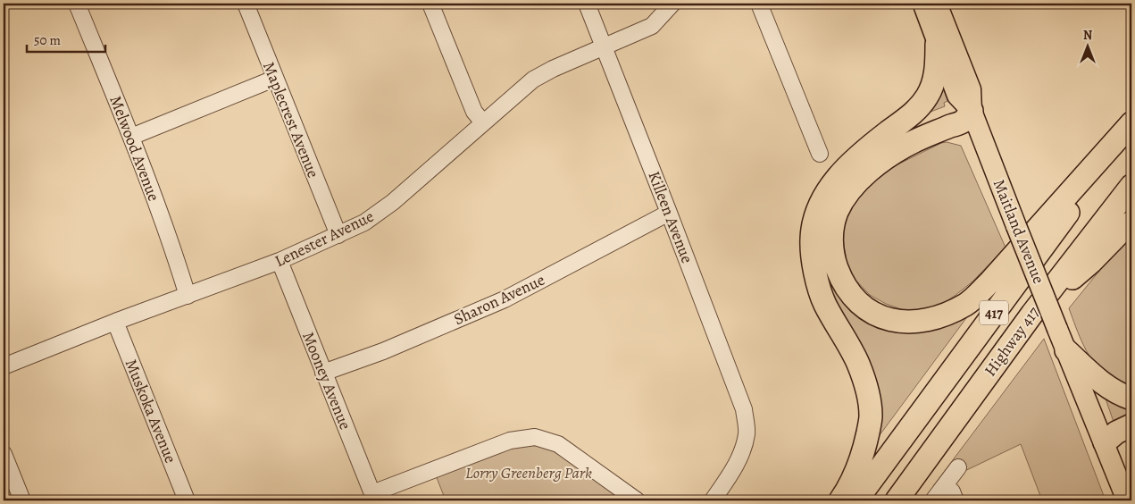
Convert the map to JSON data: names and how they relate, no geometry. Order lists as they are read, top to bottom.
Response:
{
  "streets": {
    "highway": ["417", "Highway 417"],
    "main road": ["Maitland Avenue"],
    "street": [
      "Maplecrest Avenue",
      "Melwood Avenue",
      "Killeen Avenue",
      "Lenester Avenue",
      "Sharon Avenue",
      "Mooney Avenue",
      "Muskoka Avenue"
    ]
  },
  "crossings": [
    ["Maplecrest Avenue", "Lenester Avenue"],
    ["Melwood Avenue", "Lenester Avenue"],
    ["Killeen Avenue", "Lenester Avenue"],
    ["Killeen Avenue", "Sharon Avenue"],
    ["Lenester Avenue", "Mooney Avenue"],
    ["Lenester Avenue", "Muskoka Avenue"],
    ["Sharon Avenue", "Mooney Avenue"]
  ],
  "parks": ["Lorry Greenberg Park"],
  "scale_bar": "50 m",
  "north": "top"
}
